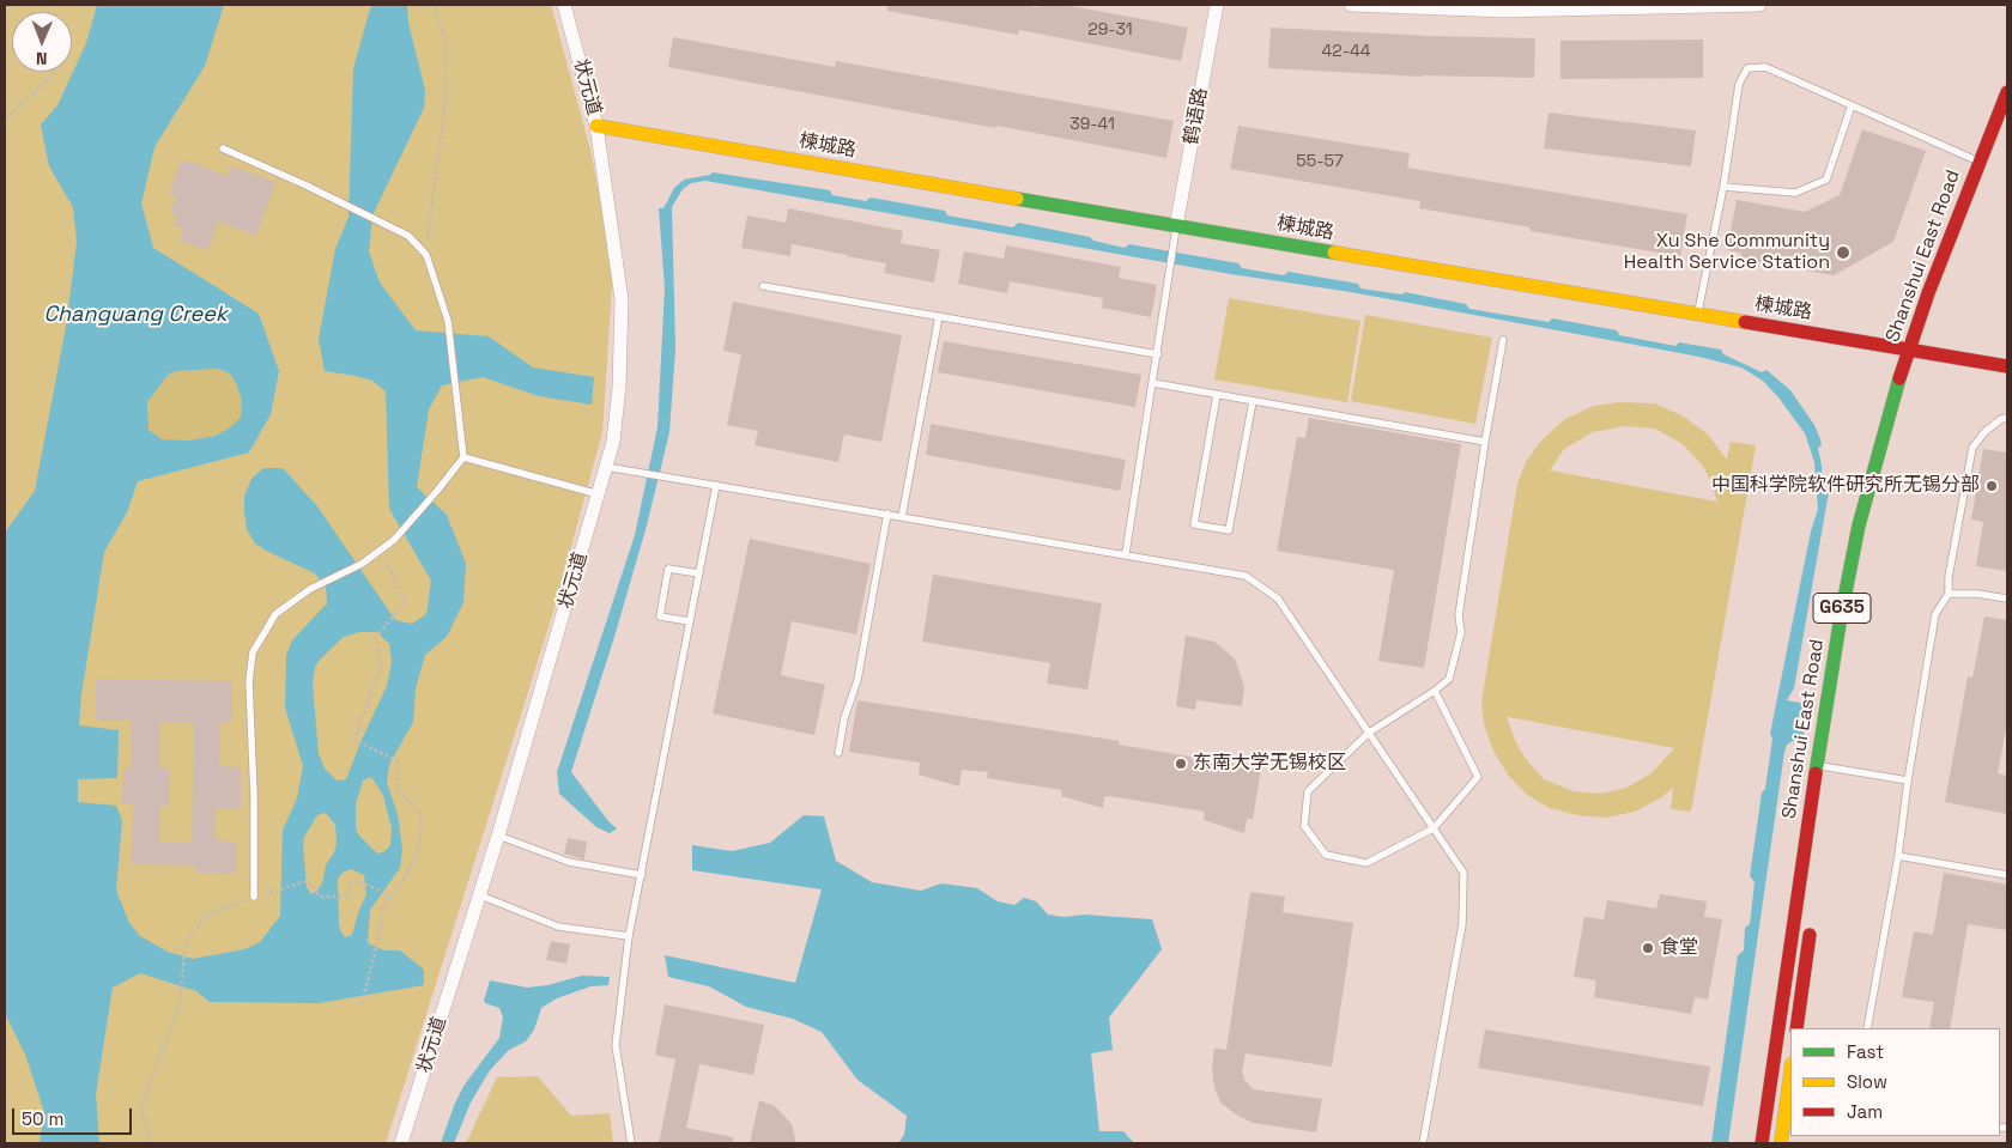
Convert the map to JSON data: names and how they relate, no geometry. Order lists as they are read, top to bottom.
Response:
{
  "streets": {
    "main road": ["楝城路", "Shanshui East Road", "G635"],
    "street": ["状元道", "鹤语路"]
  },
  "crossings": [
    ["状元道", "楝城路"],
    ["鹤语路", "楝城路"],
    ["楝城路", "Shanshui East Road"]
  ],
  "water": ["Changuang Creek"],
  "places": [
    "Xu She Community Health Service Station",
    "中国科学院软件研究所无锡分部",
    "东南大学无锡校区",
    "食堂"
  ],
  "house_numbers": [
    "29-31",
    "42-44",
    "39-41",
    "55-57"
  ],
  "legend": ["Fast", "Slow", "Jam"],
  "scale_bar": "50 m",
  "north": "bottom"
}
